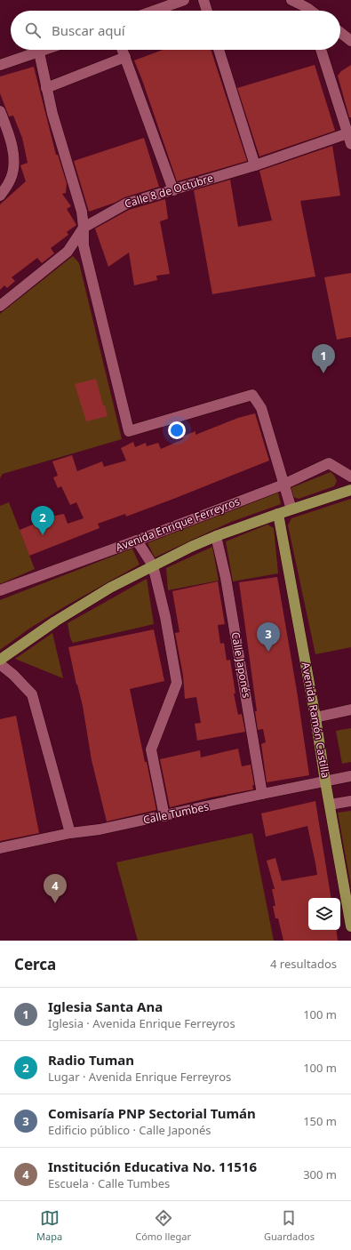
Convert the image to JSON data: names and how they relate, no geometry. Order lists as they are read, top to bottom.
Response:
{
  "streets": {
    "main road": ["Avenida Ramón Castilla"],
    "street": [
      "Calle 8 de Octubre",
      "Avenida Enrique Ferreyros",
      "Calle Japonés",
      "Calle Tumbes"
    ]
  },
  "crossings": [
    ["Calle Japonés", "Calle Tumbes"],
    ["Avenida Ramón Castilla", "Calle Tumbes"]
  ],
  "page": {
    "search": "Buscar aquí",
    "pins": [
      "1",
      "2",
      "3",
      "4"
    ],
    "heading": ["Cerca", "4 resultados"],
    "list": [
      {
        "mark": "1",
        "name": "Iglesia Santa Ana",
        "note": "Iglesia · Avenida Enrique Ferreyros",
        "value": "100 m"
      },
      {
        "mark": "2",
        "name": "Radio Tuman",
        "note": "Lugar · Avenida Enrique Ferreyros",
        "value": "100 m"
      },
      {
        "mark": "3",
        "name": "Comisaría PNP Sectorial Tumán",
        "note": "Edificio público · Calle Japonés",
        "value": "150 m"
      },
      {
        "mark": "4",
        "name": "Institución Educativa No. 11516",
        "note": "Escuela · Calle Tumbes",
        "value": "300 m"
      }
    ],
    "nav": ["Mapa", "Cómo llegar", "Guardados"]
  }
}
